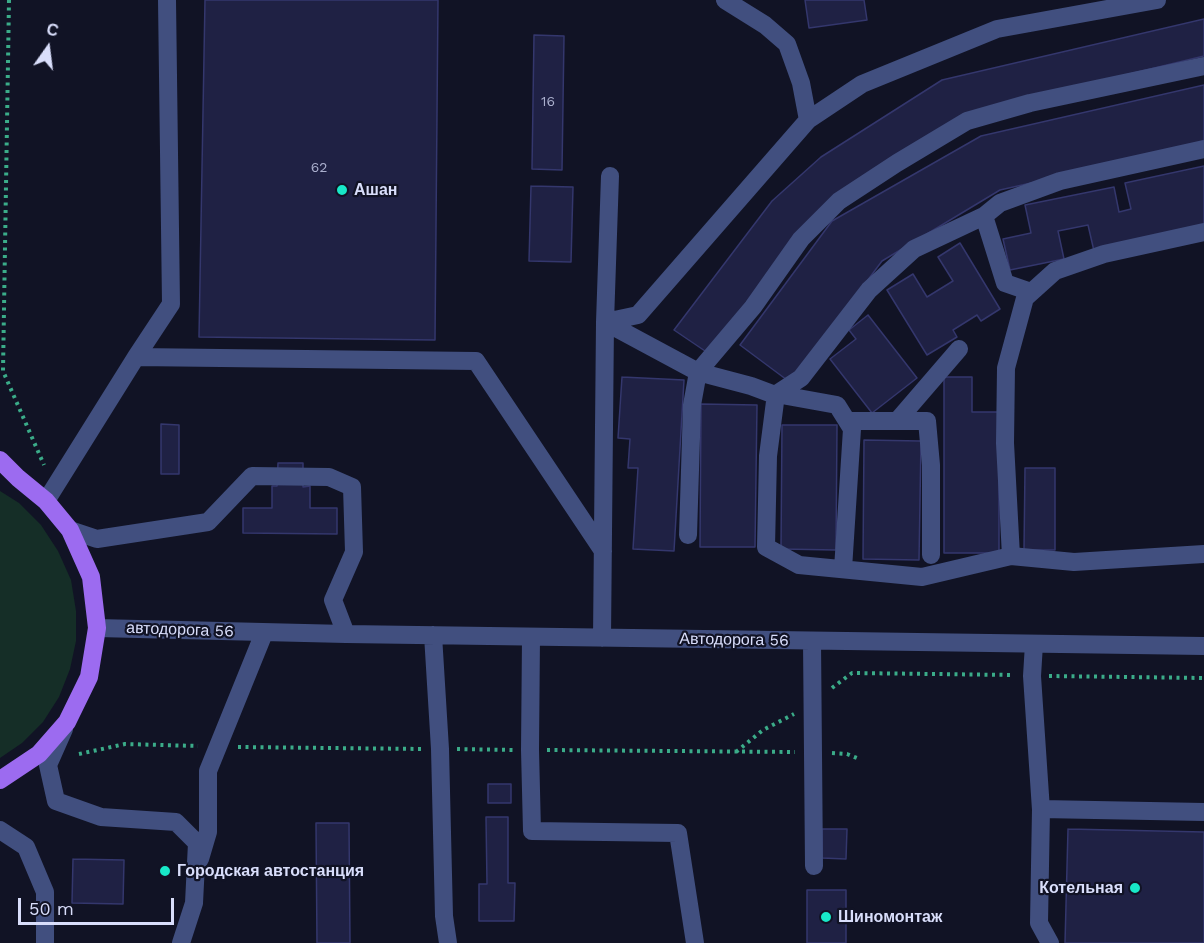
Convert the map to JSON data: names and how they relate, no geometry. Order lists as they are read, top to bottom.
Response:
{
  "streets": {
    "street": ["автодорога 56", "Автодорога 56"]
  },
  "crossings": [
    ["автодорога 56", "Автодорога 56"]
  ],
  "places": [
    "Ашан",
    "Городская автостанция",
    "Котельная",
    "Шиномонтаж"
  ],
  "house_numbers": ["16", "62"],
  "scale_bar": "50 m",
  "north": "top"
}
